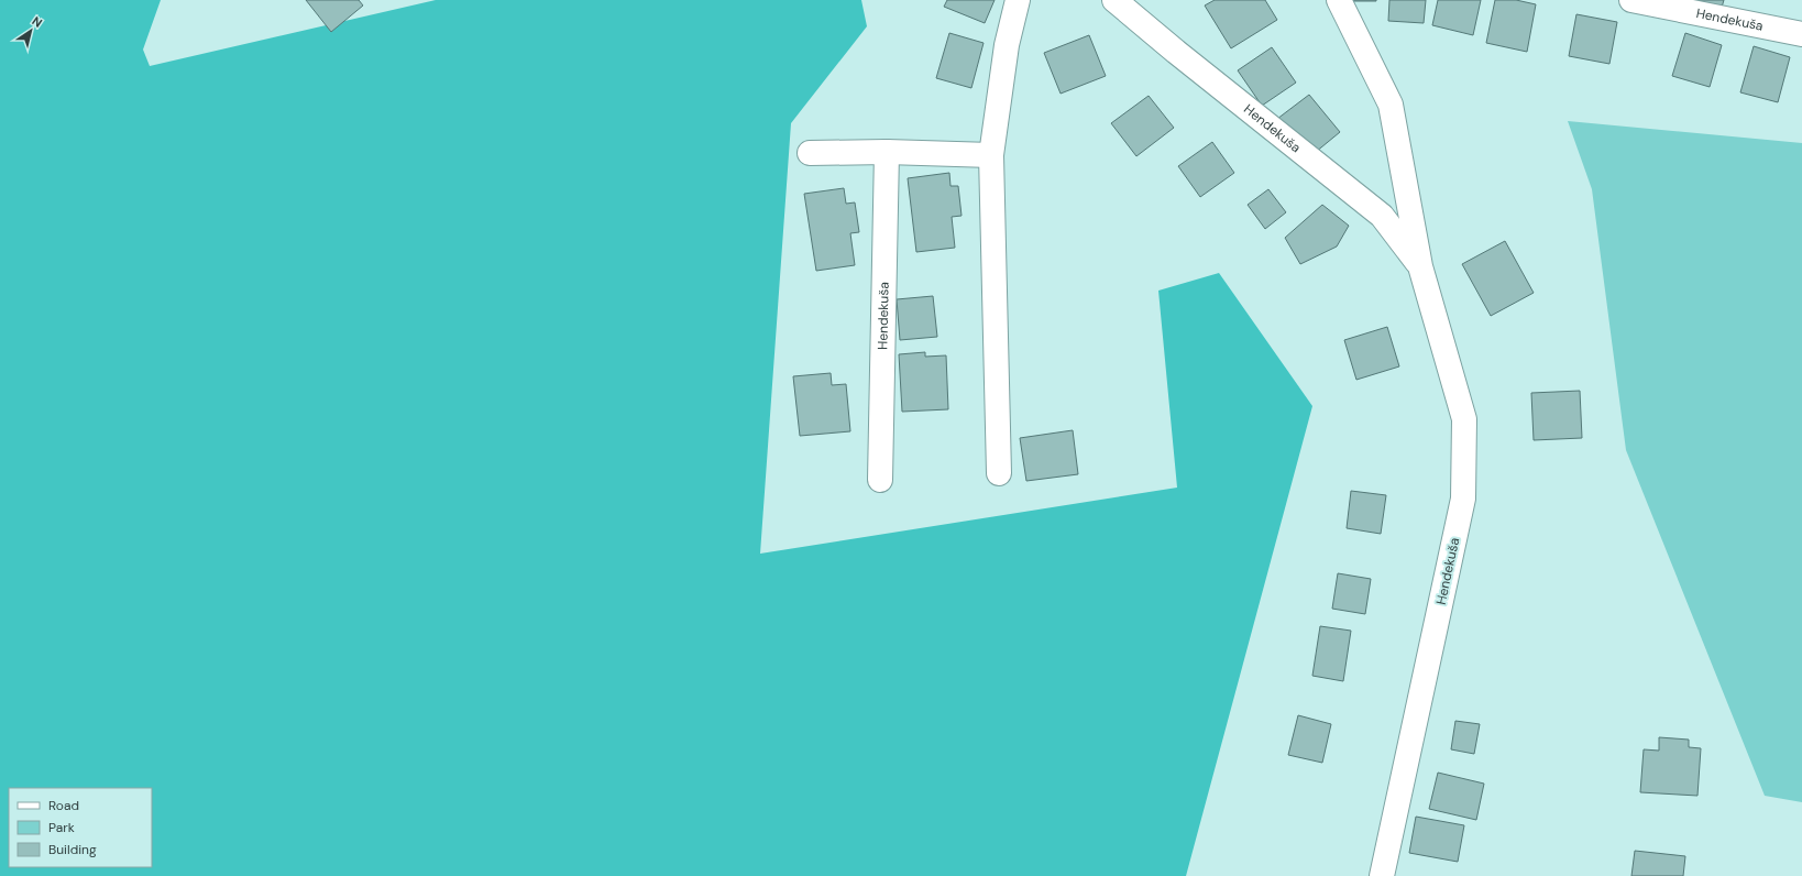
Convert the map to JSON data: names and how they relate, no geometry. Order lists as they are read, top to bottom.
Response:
{
  "streets": {
    "street": ["Hendekuša"]
  },
  "legend": ["Road", "Park", "Building"],
  "north": "top right"
}
